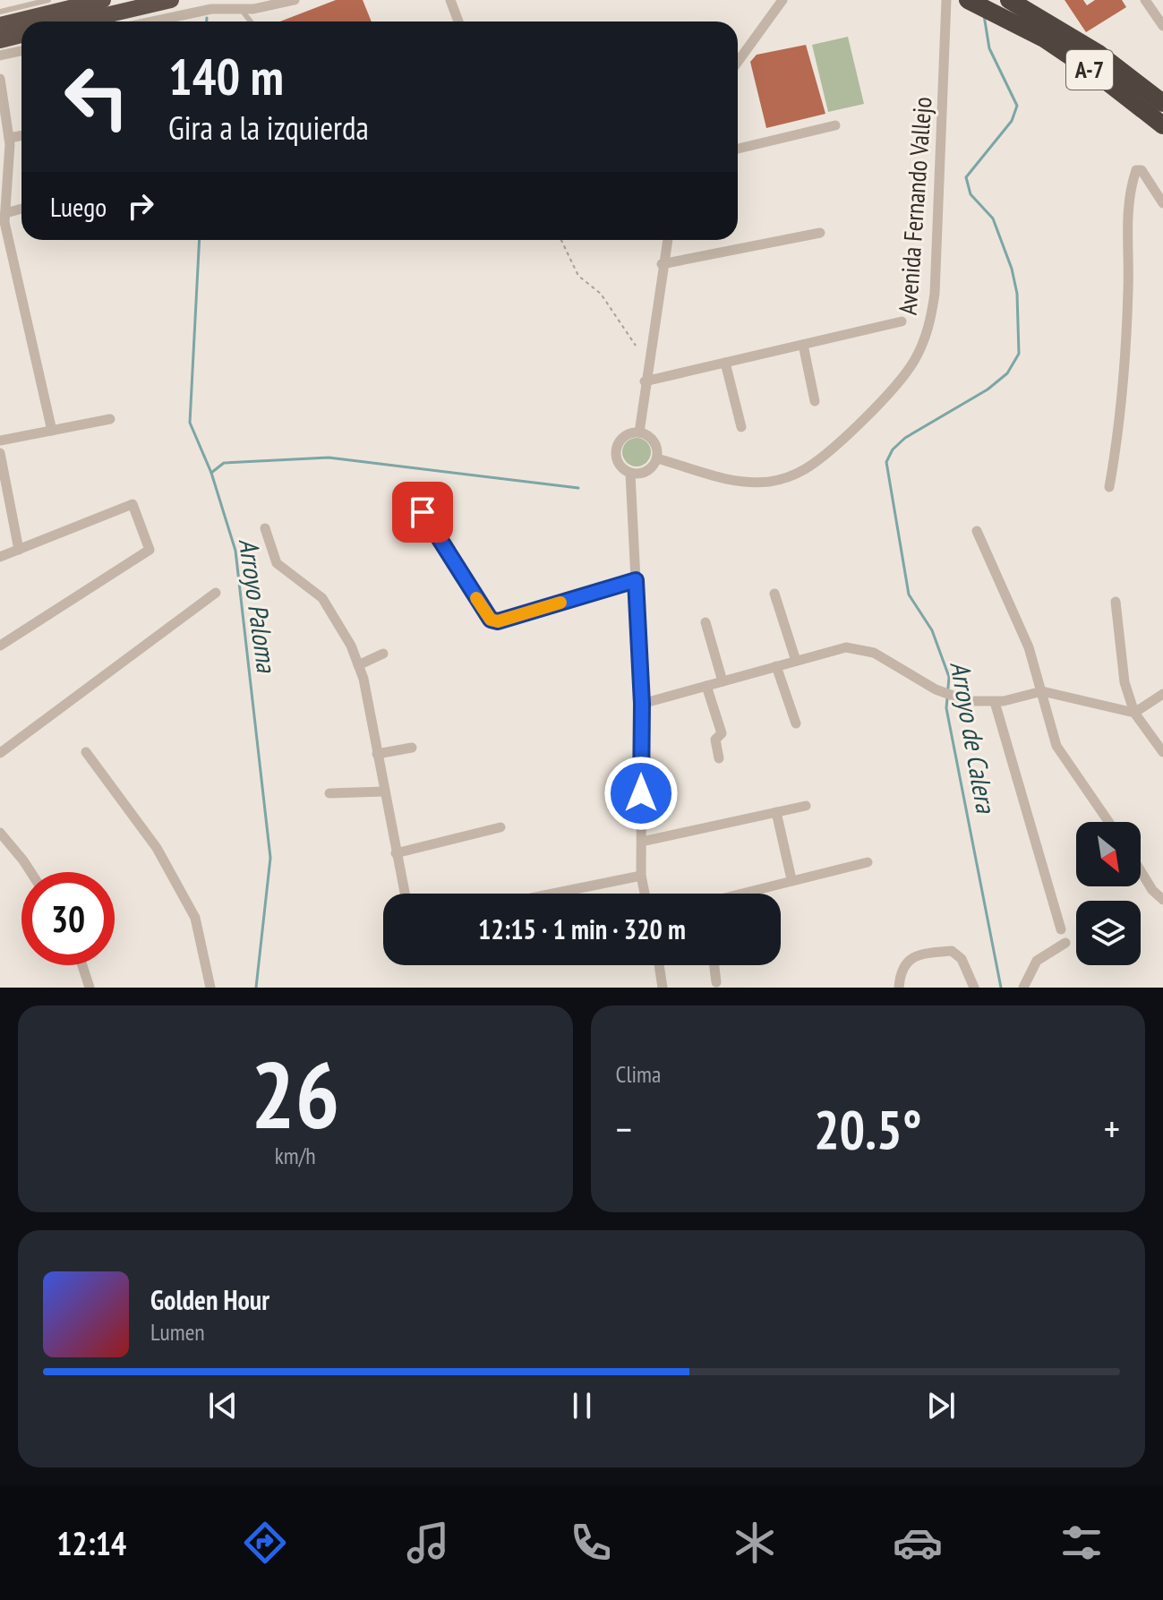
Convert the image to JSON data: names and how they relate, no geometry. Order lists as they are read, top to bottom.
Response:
{
  "streets": {
    "highway": ["A-7"],
    "street": ["Avenida Fernando Vallejo"]
  },
  "water": ["Arroyo Paloma", "Arroyo de Calera"],
  "north": "bottom right",
  "page": {
    "turn": ["140 m", "Gira a la izquierda"],
    "then": "Luego",
    "limit": "30",
    "trip": "12:15 · 1 min · 320 m",
    "tile": [
      ["26", "km/h"],
      "Clima"
    ],
    "heat": ["−", "20.5°", "+"],
    "song": ["Golden Hour", "Lumen"],
    "tabs": "12:14"
  }
}
